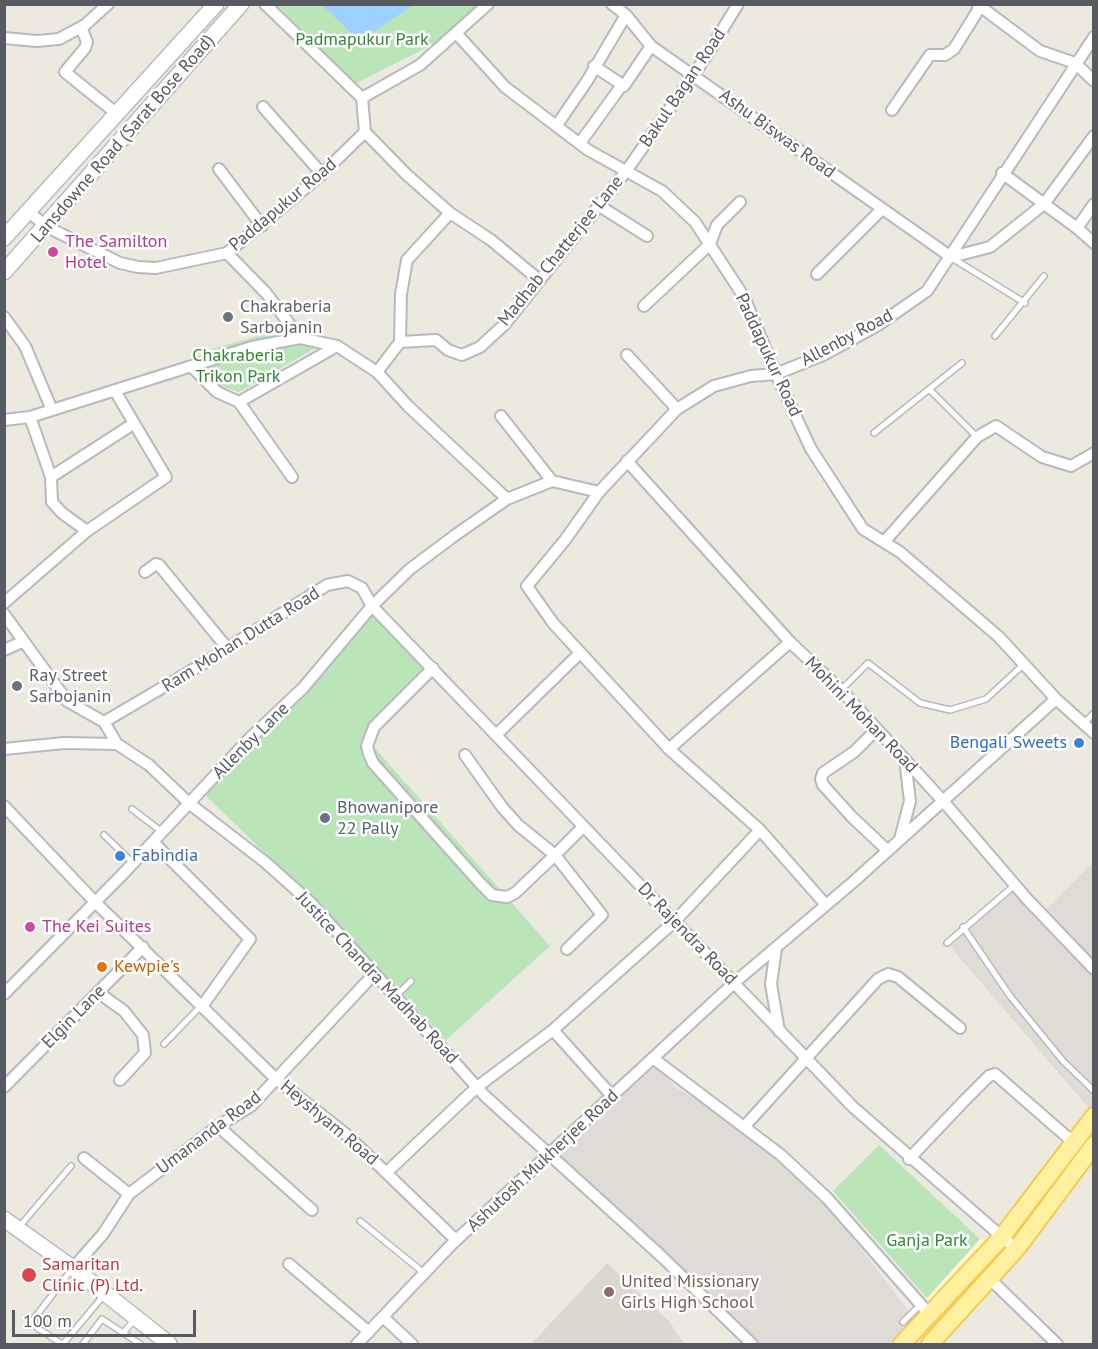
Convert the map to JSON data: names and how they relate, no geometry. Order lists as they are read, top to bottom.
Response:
{
  "streets": {
    "main road": ["Lansdowne Road (Sarat Bose Road)"],
    "street": [
      "Bakul Bagan Road",
      "Ashu Biswas Road",
      "Paddapukur Road",
      "Madhab Chatterjee Lane",
      "Allenby Road",
      "Ram Mohan Dutta Road",
      "Mohini Mohan Road",
      "Allenby Lane",
      "Dr Rajendra Road",
      "Justice Chandra Madhab Road",
      "Elgin Lane",
      "Heyshyam Road",
      "Umananda Road",
      "Ashutosh Mukherjee Road"
    ]
  },
  "crossings": [
    ["Bakul Bagan Road", "Ashu Biswas Road"],
    ["Bakul Bagan Road", "Paddapukur Road"],
    ["Bakul Bagan Road", "Madhab Chatterjee Lane"],
    ["Ashu Biswas Road", "Allenby Road"],
    ["Lansdowne Road (Sarat Bose Road)", "Paddapukur Road"],
    ["Paddapukur Road", "Madhab Chatterjee Lane"],
    ["Paddapukur Road", "Allenby Road"],
    ["Paddapukur Road", "Ashutosh Mukherjee Road"],
    ["Allenby Road", "Mohini Mohan Road"],
    ["Ram Mohan Dutta Road", "Allenby Lane"],
    ["Ram Mohan Dutta Road", "Dr Rajendra Road"],
    ["Ram Mohan Dutta Road", "Justice Chandra Madhab Road"],
    ["Mohini Mohan Road", "Ashutosh Mukherjee Road"],
    ["Allenby Lane", "Dr Rajendra Road"],
    ["Allenby Lane", "Justice Chandra Madhab Road"],
    ["Allenby Lane", "Heyshyam Road"],
    ["Dr Rajendra Road", "Ashutosh Mukherjee Road"],
    ["Justice Chandra Madhab Road", "Umananda Road"],
    ["Justice Chandra Madhab Road", "Ashutosh Mukherjee Road"],
    ["Elgin Lane", "Heyshyam Road"],
    ["Heyshyam Road", "Umananda Road"],
    ["Heyshyam Road", "Ashutosh Mukherjee Road"]
  ],
  "parks": ["Padmapukur Park", "Chakraberia Trikon Park", "Ganja Park"],
  "places": [
    "The Samilton Hotel",
    "Chakraberia Sarbojanin",
    "Ray Street Sarbojanin",
    "Bengali Sweets",
    "Bhowanipore 22 Pally",
    "Fabindia",
    "The Kei Suites",
    "Kewpie's",
    "Samaritan Clinic (P) Ltd.",
    "United Missionary Girls High School"
  ],
  "scale_bar": "100 m"
}
